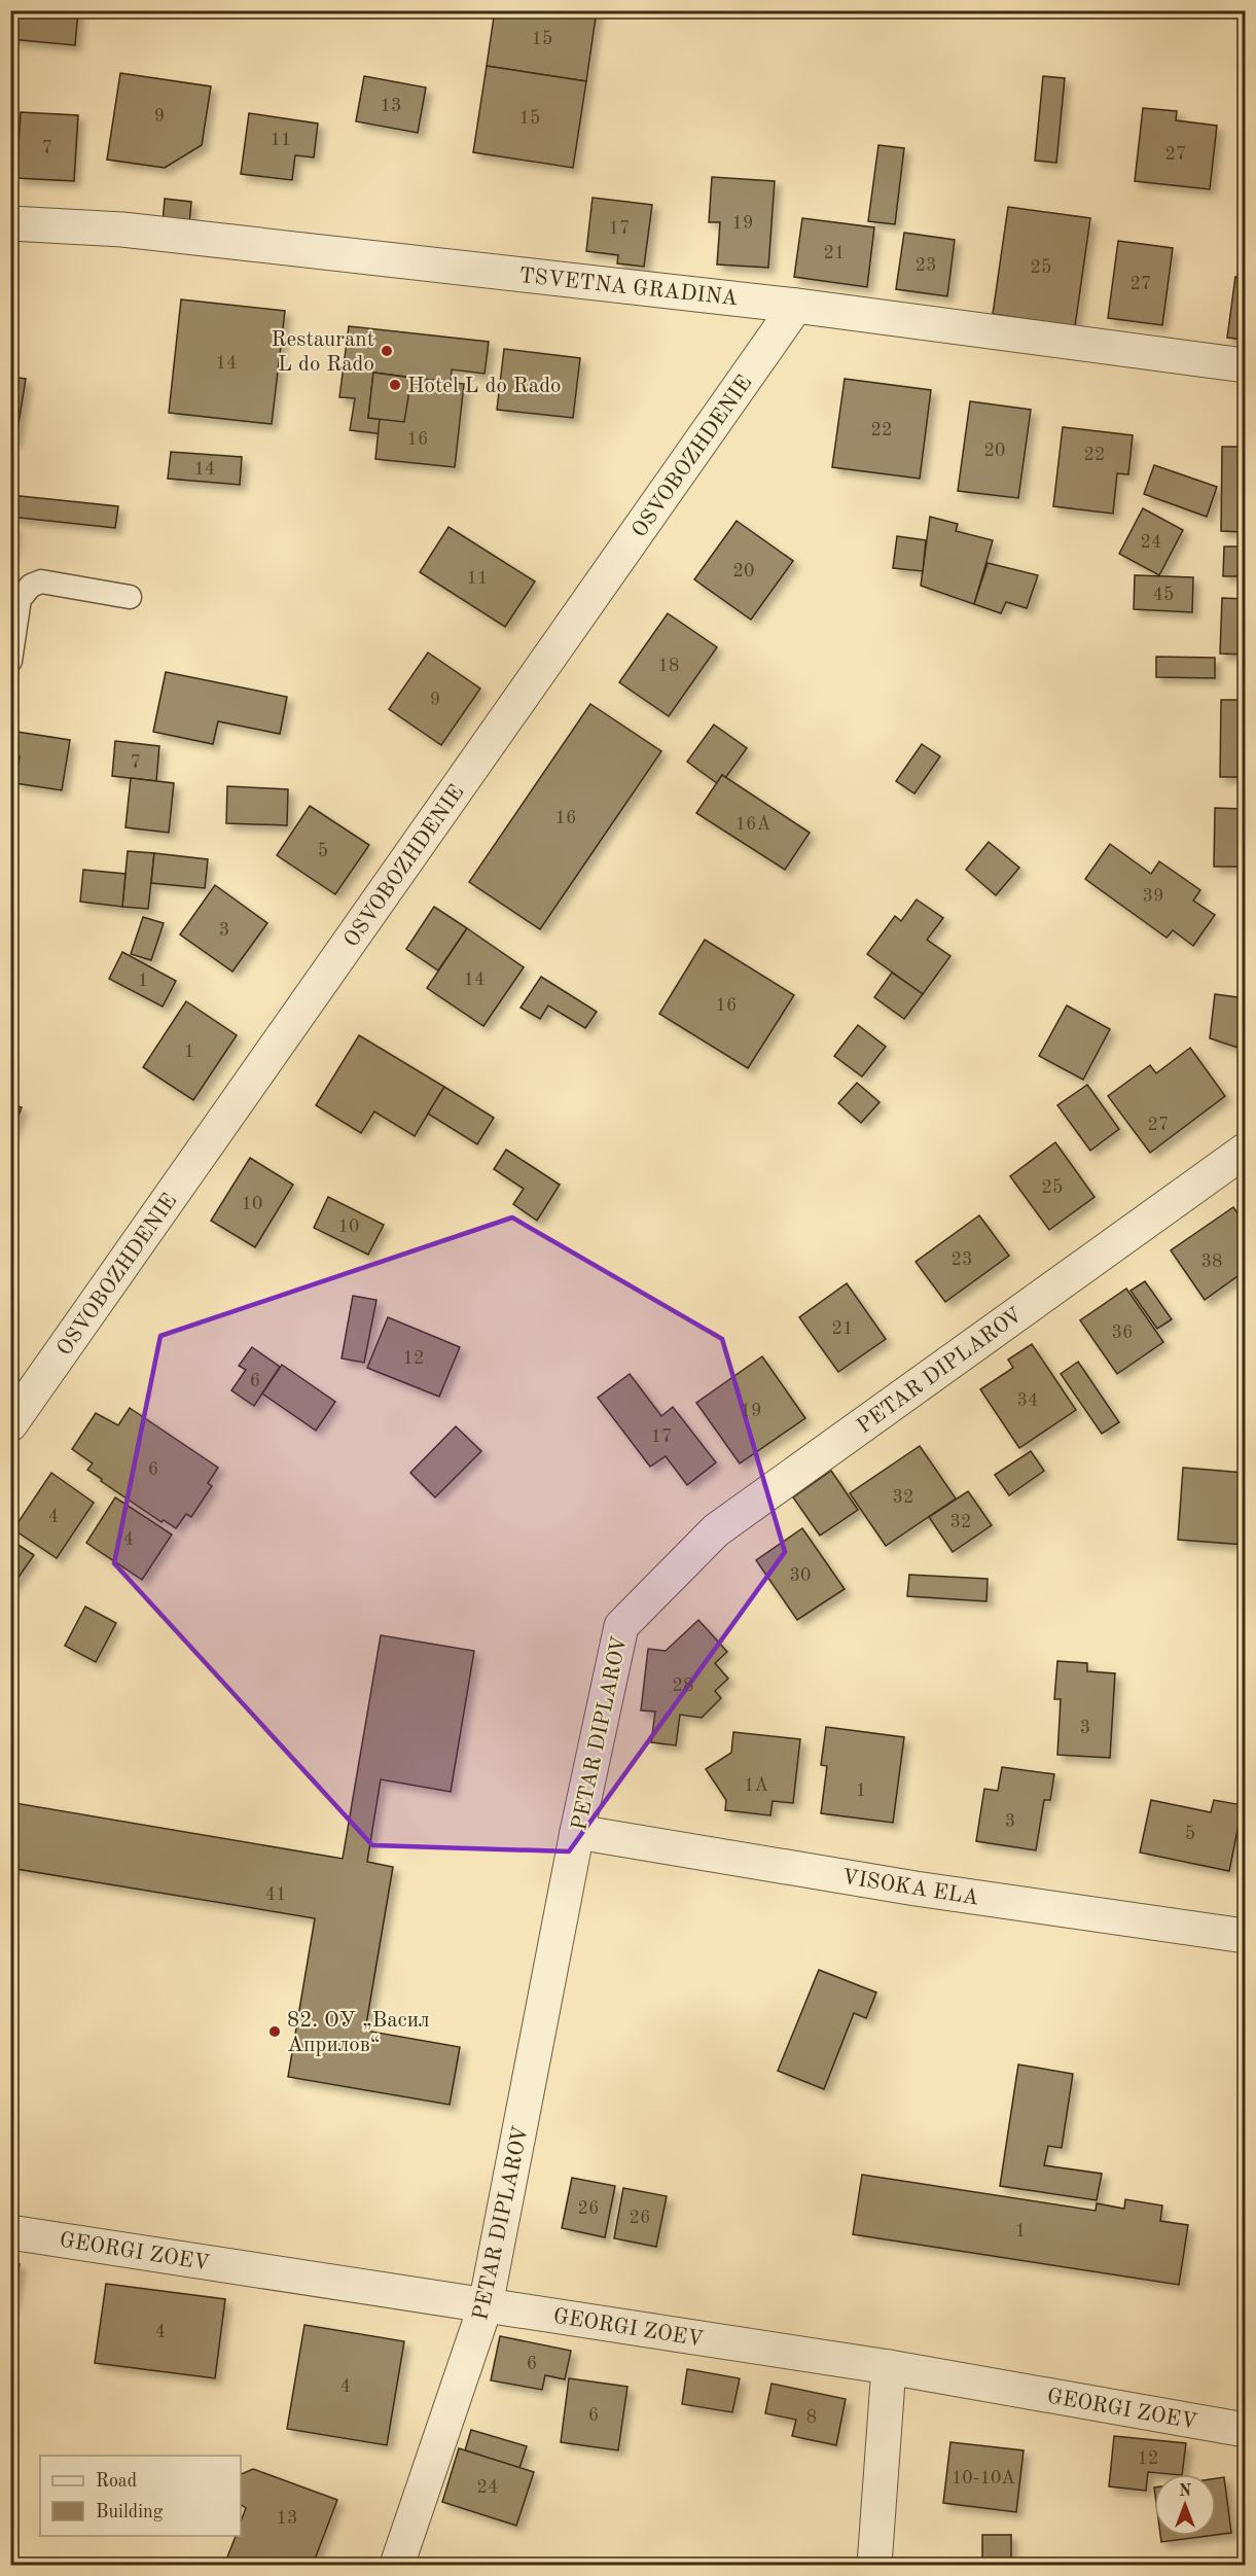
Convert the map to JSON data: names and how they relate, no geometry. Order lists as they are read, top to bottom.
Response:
{
  "streets": {
    "street": [
      "TSVETNA GRADINA",
      "OSVOBOZHDENIE",
      "PETAR DIPLAROV",
      "VISOKA ELA",
      "GEORGI ZOEV"
    ]
  },
  "crossings": [
    ["TSVETNA GRADINA", "OSVOBOZHDENIE"],
    ["PETAR DIPLAROV", "VISOKA ELA"],
    ["PETAR DIPLAROV", "GEORGI ZOEV"]
  ],
  "places": ["Restaurant L do Rado", "Hotel L do Rado", "82. ОУ „Васил Априлов“"],
  "house_numbers": [
    "15",
    "13",
    "9",
    "15",
    "11",
    "7",
    "27",
    "19",
    "17",
    "21",
    "23",
    "25",
    "27",
    "14",
    "22",
    "16",
    "20",
    "22",
    "14",
    "24",
    "20",
    "11",
    "45",
    "18",
    "9",
    "7",
    "16",
    "16А",
    "5",
    "39",
    "3",
    "14",
    "1",
    "16",
    "1",
    "27",
    "25",
    "10",
    "10",
    "23",
    "38",
    "21",
    "36",
    "12",
    "6",
    "34",
    "19",
    "17",
    "6",
    "32",
    "4",
    "32",
    "4",
    "30",
    "28",
    "3",
    "1А",
    "1",
    "3",
    "5",
    "41",
    "26",
    "26",
    "1",
    "4",
    "6",
    "4",
    "6",
    "8",
    "12",
    "10-10А",
    "24",
    "13"
  ],
  "legend": ["Road", "Building"],
  "north": "top"
}
